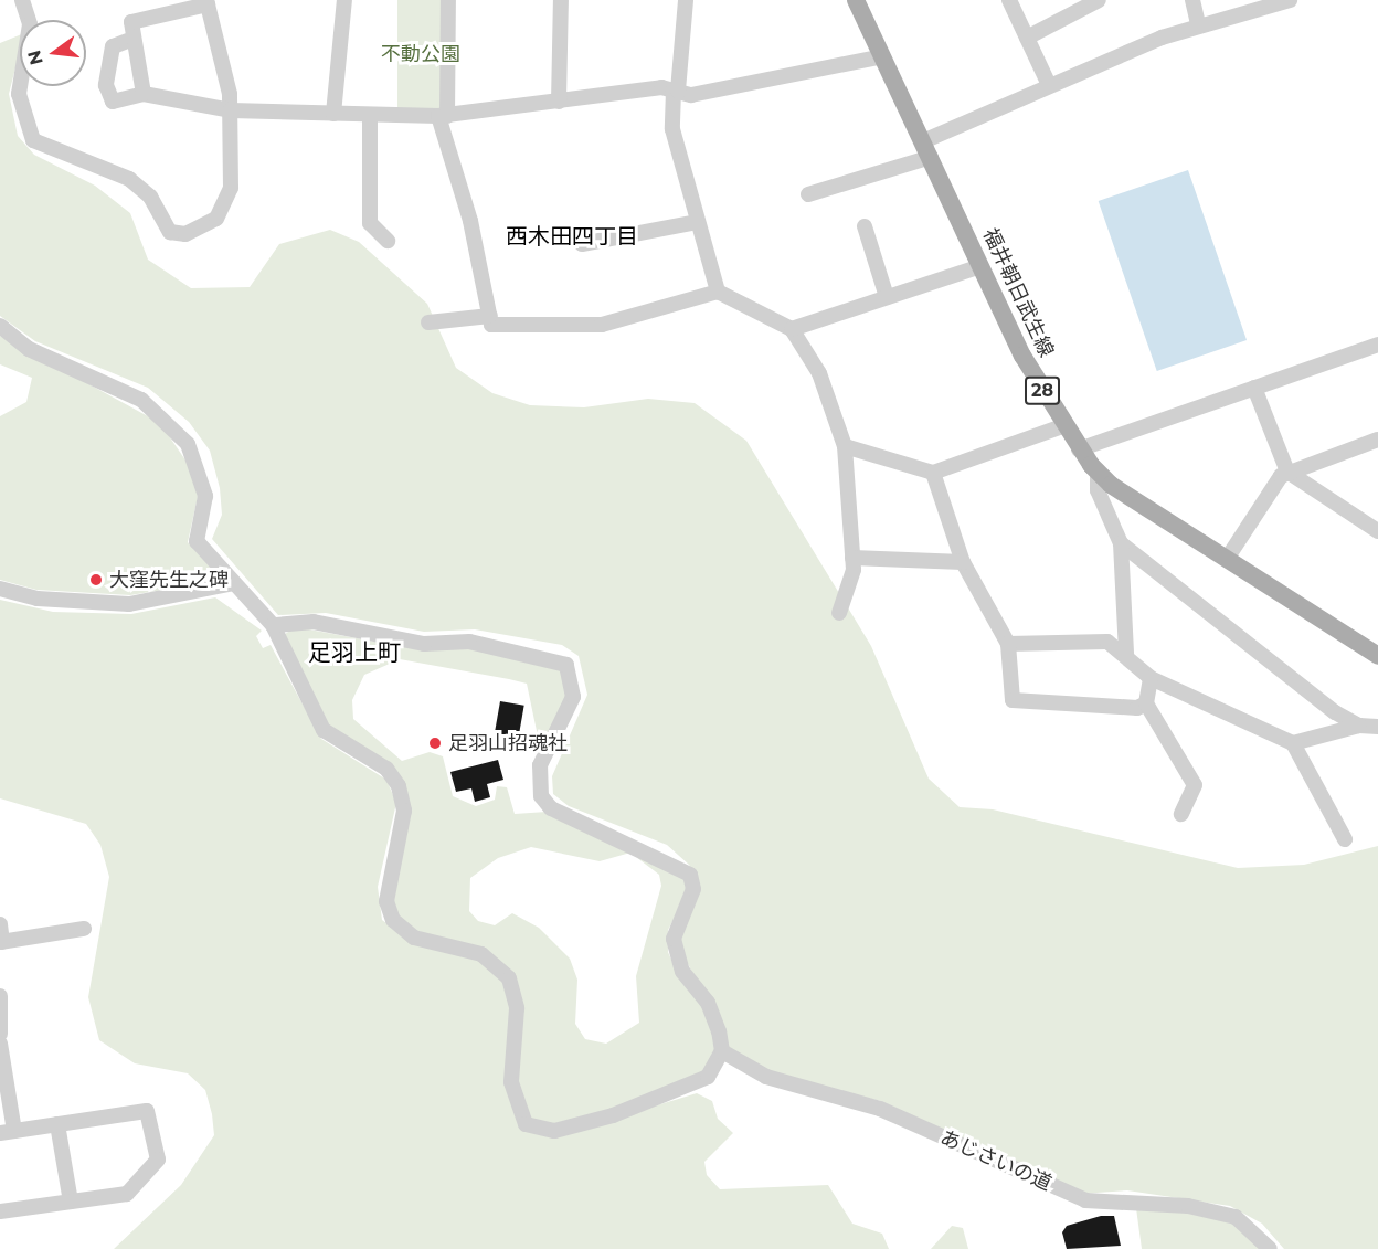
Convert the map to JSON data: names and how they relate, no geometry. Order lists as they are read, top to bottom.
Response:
{
  "streets": {
    "main road": ["福井朝日武生線", "28"],
    "street": ["あじさいの道"]
  },
  "districts": ["西木田四丁目", "足羽上町"],
  "parks": ["不動公園"],
  "places": ["大窪先生之碑", "足羽山招魂社"],
  "north": "left"
}
